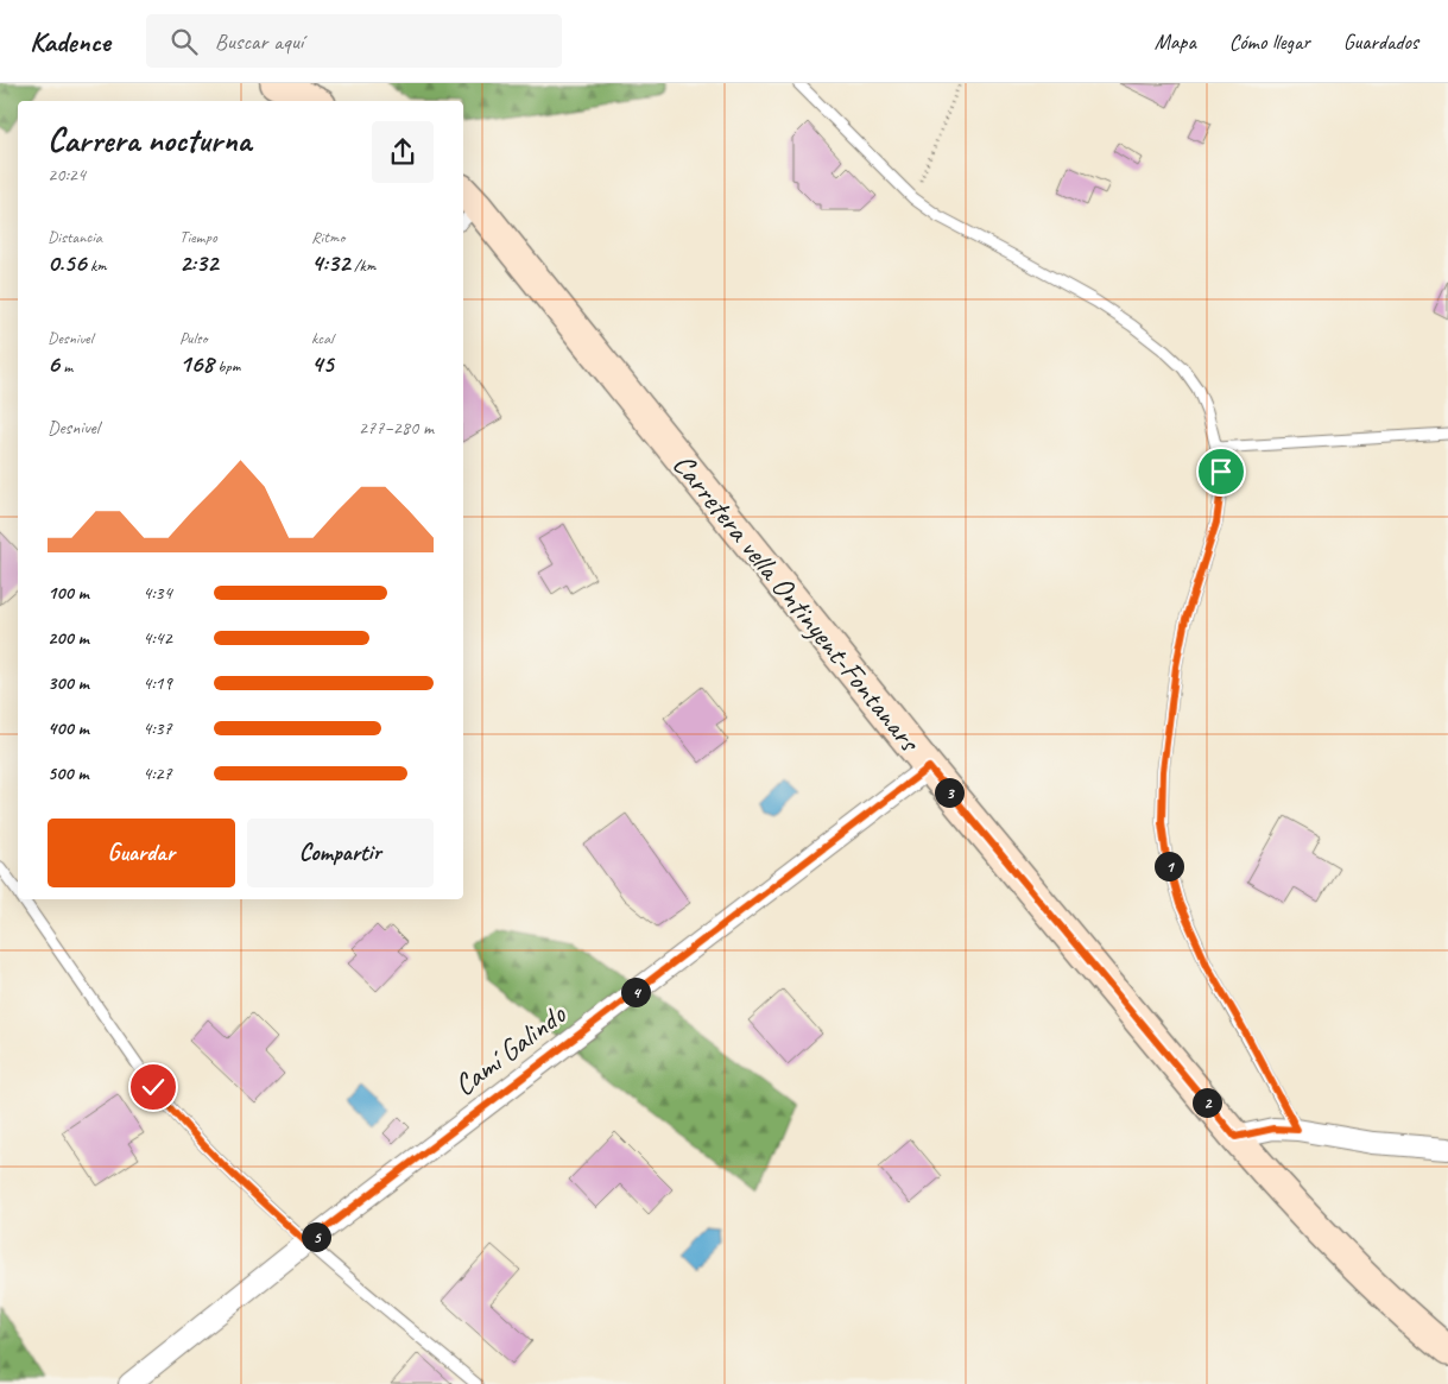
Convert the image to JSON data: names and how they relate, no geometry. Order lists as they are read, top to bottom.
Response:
{
  "streets": {
    "street": ["Carretera vella Ontinyent-Fontanars", "Camí Galindo"]
  },
  "crossings": [
    ["Carretera vella Ontinyent-Fontanars", "Camí Galindo"]
  ],
  "page": {
    "header": "Kadence",
    "search": "Buscar aquí",
    "nav": ["Mapa", "Cómo llegar", "Guardados"],
    "heading": ["Carrera nocturna", "20:24"],
    "stats": [
      ["Distancia", "0.56 km"],
      ["Tiempo", "2:32"],
      ["Ritmo", "4:32 /km"],
      ["Desnivel", "6 m"],
      ["Pulso", "168 bpm"],
      ["kcal", "45"]
    ],
    "chart": ["Desnivel", "277–280 m"],
    "list": [
      {
        "name": "100 m",
        "note": "4:34"
      },
      {
        "name": "200 m",
        "note": "4:42"
      },
      {
        "name": "300 m",
        "note": "4:19"
      },
      {
        "name": "400 m",
        "note": "4:37"
      },
      {
        "name": "500 m",
        "note": "4:27"
      }
    ],
    "pins": [
      "3",
      "1",
      "4",
      "2",
      "5"
    ],
    "buttons": ["Guardar", "Compartir"]
  }
}
